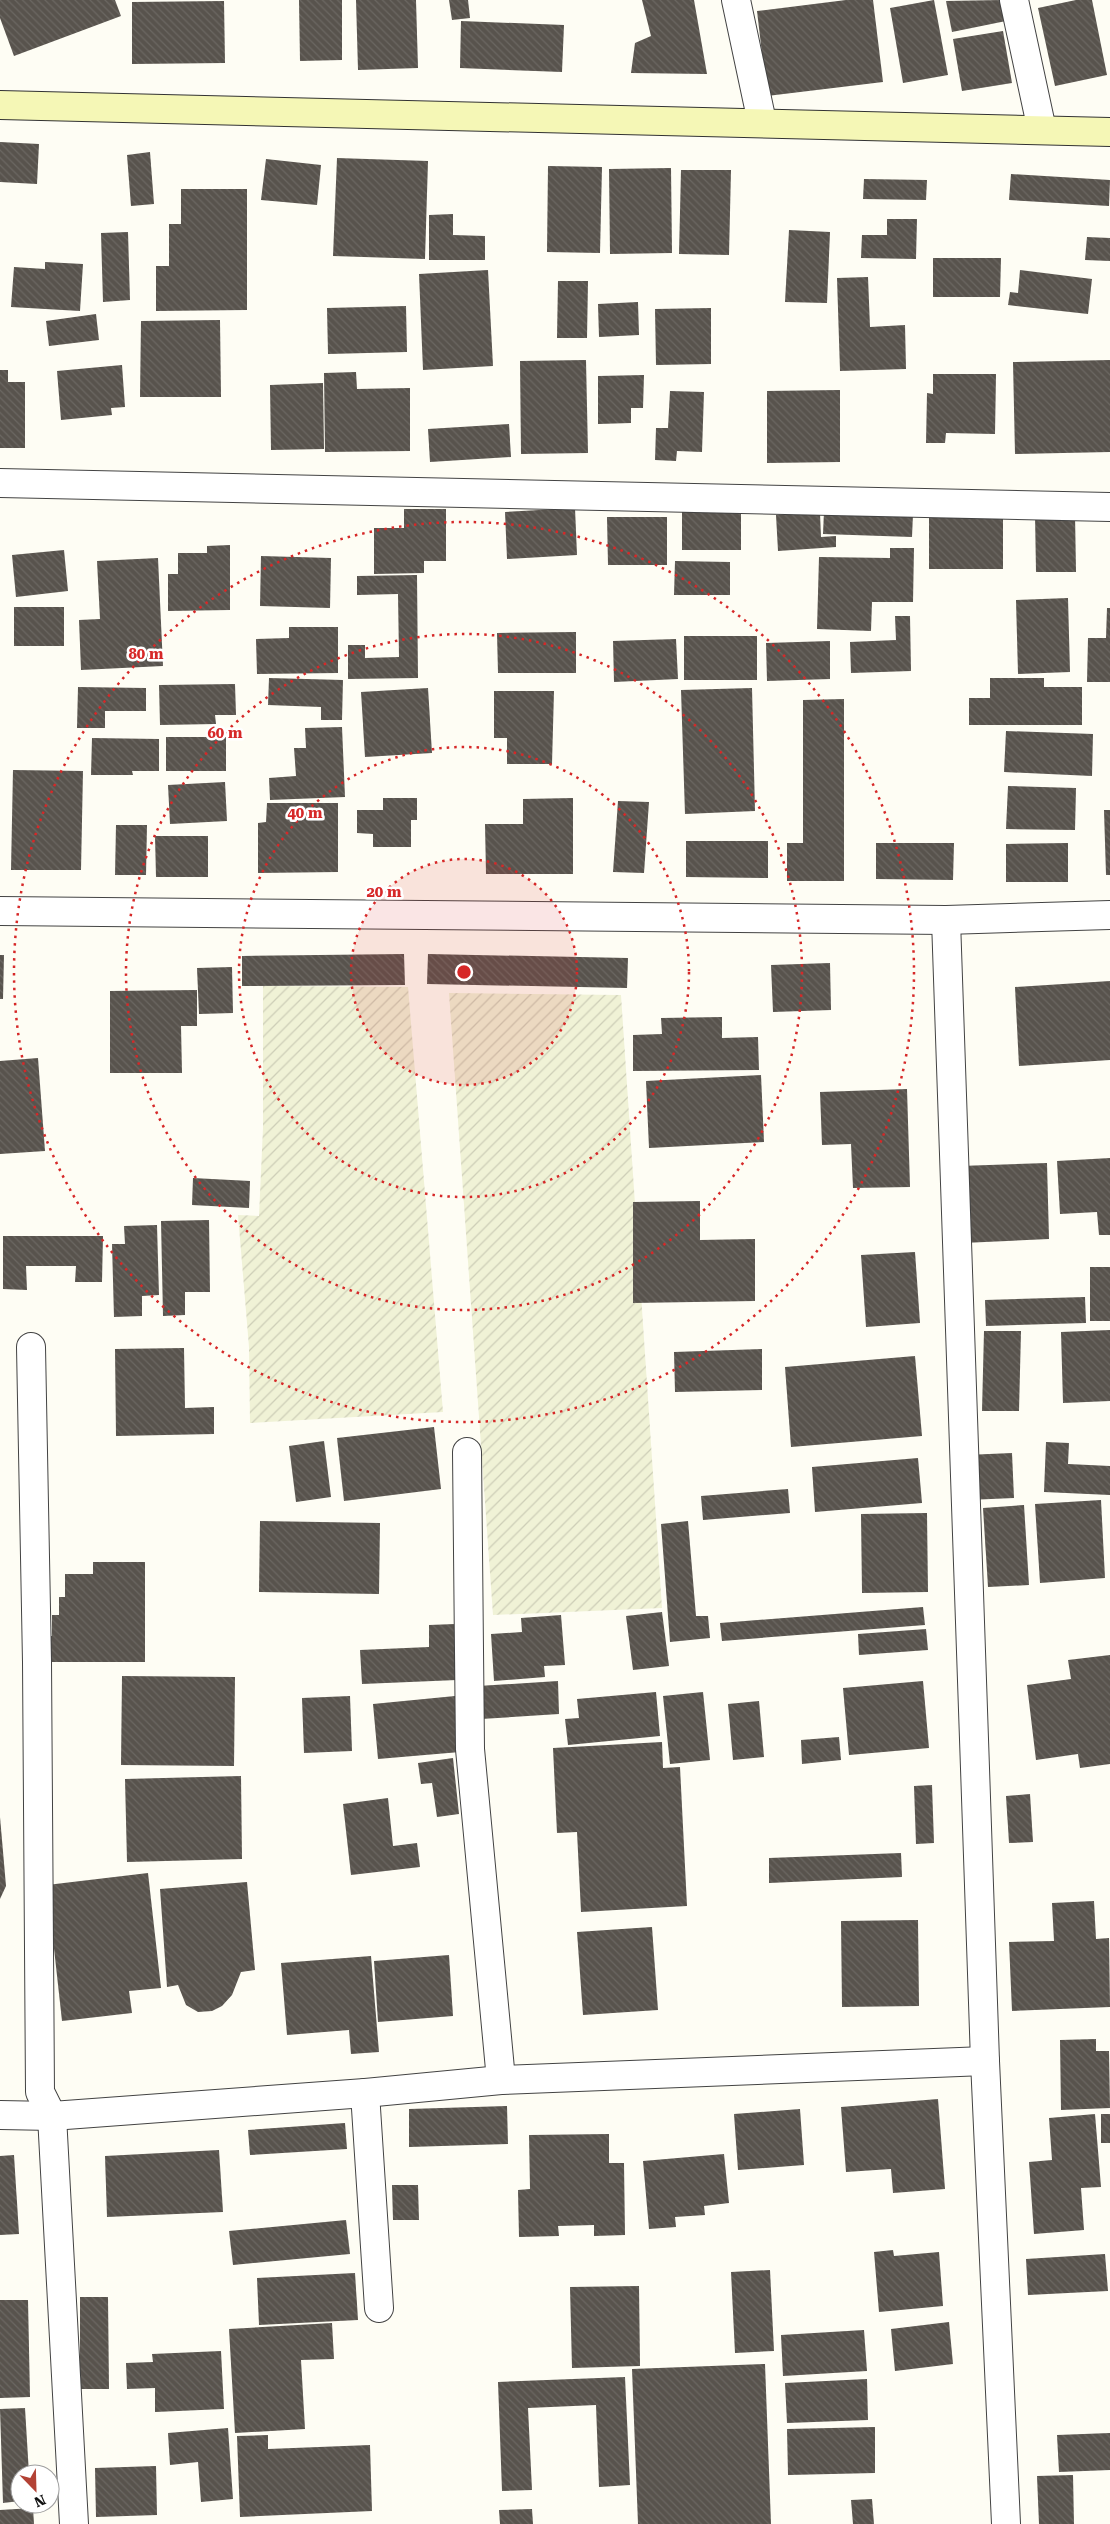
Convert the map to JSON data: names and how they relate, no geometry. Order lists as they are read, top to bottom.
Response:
{
  "north": "bottom right",
  "rings": [
    "80 m",
    "60 m",
    "40 m",
    "20 m"
  ]
}
